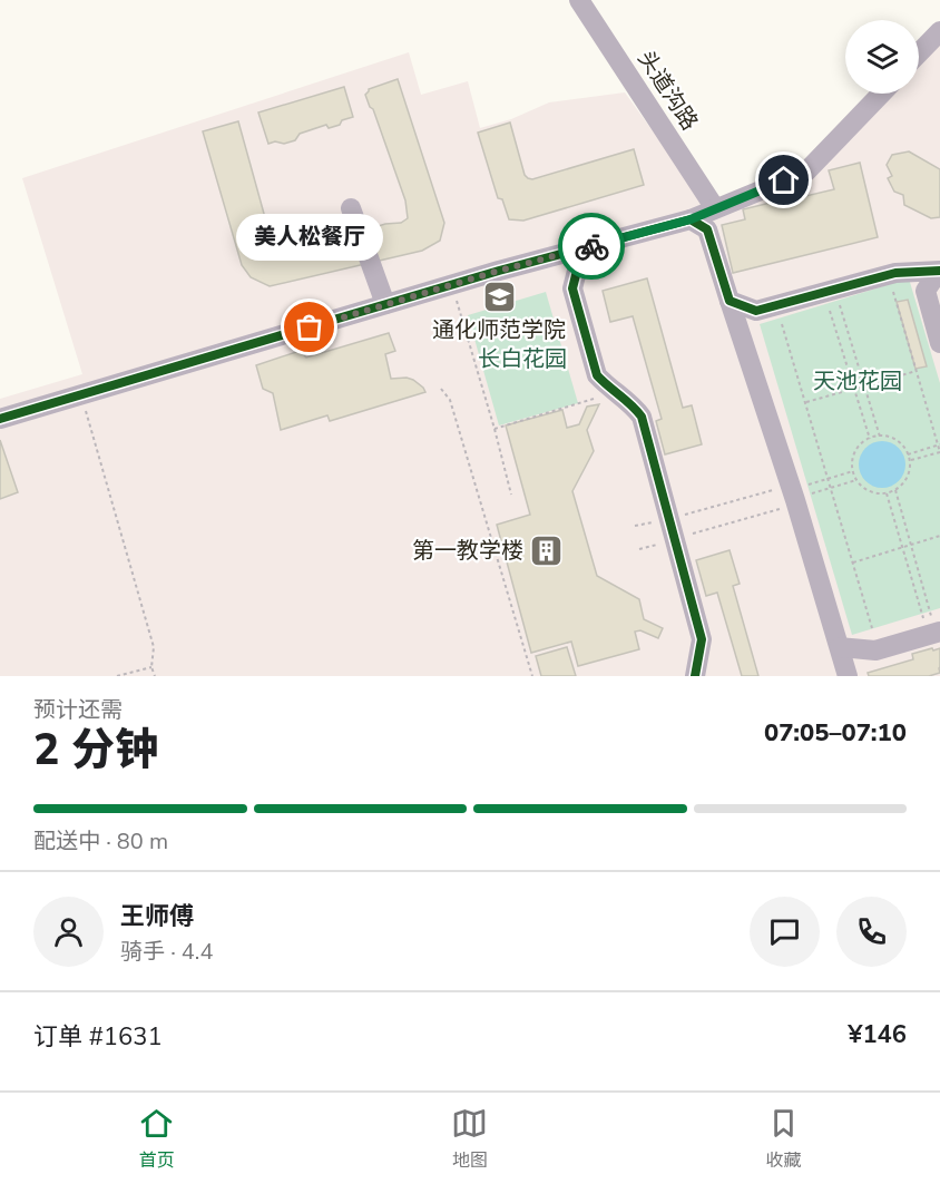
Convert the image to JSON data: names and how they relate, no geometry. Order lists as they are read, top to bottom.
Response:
{
  "streets": {
    "street": ["头道沟路"]
  },
  "parks": ["长白花园", "天池花园"],
  "places": {
    "school or university": ["通化师范学院"],
    "other": ["美人松餐厅"],
    "building": ["第一教学楼"]
  },
  "page": {
    "bubble": "美人松餐厅",
    "heading": ["2 分钟", "预计还需", "07:05–07:10"],
    "panel": [
      "王师傅",
      "骑手 · 4.4",
      "订单 #1631",
      "¥146"
    ],
    "bar": "配送中 · 80 m",
    "tabs": ["首页", "地图", "收藏"]
  }
}
